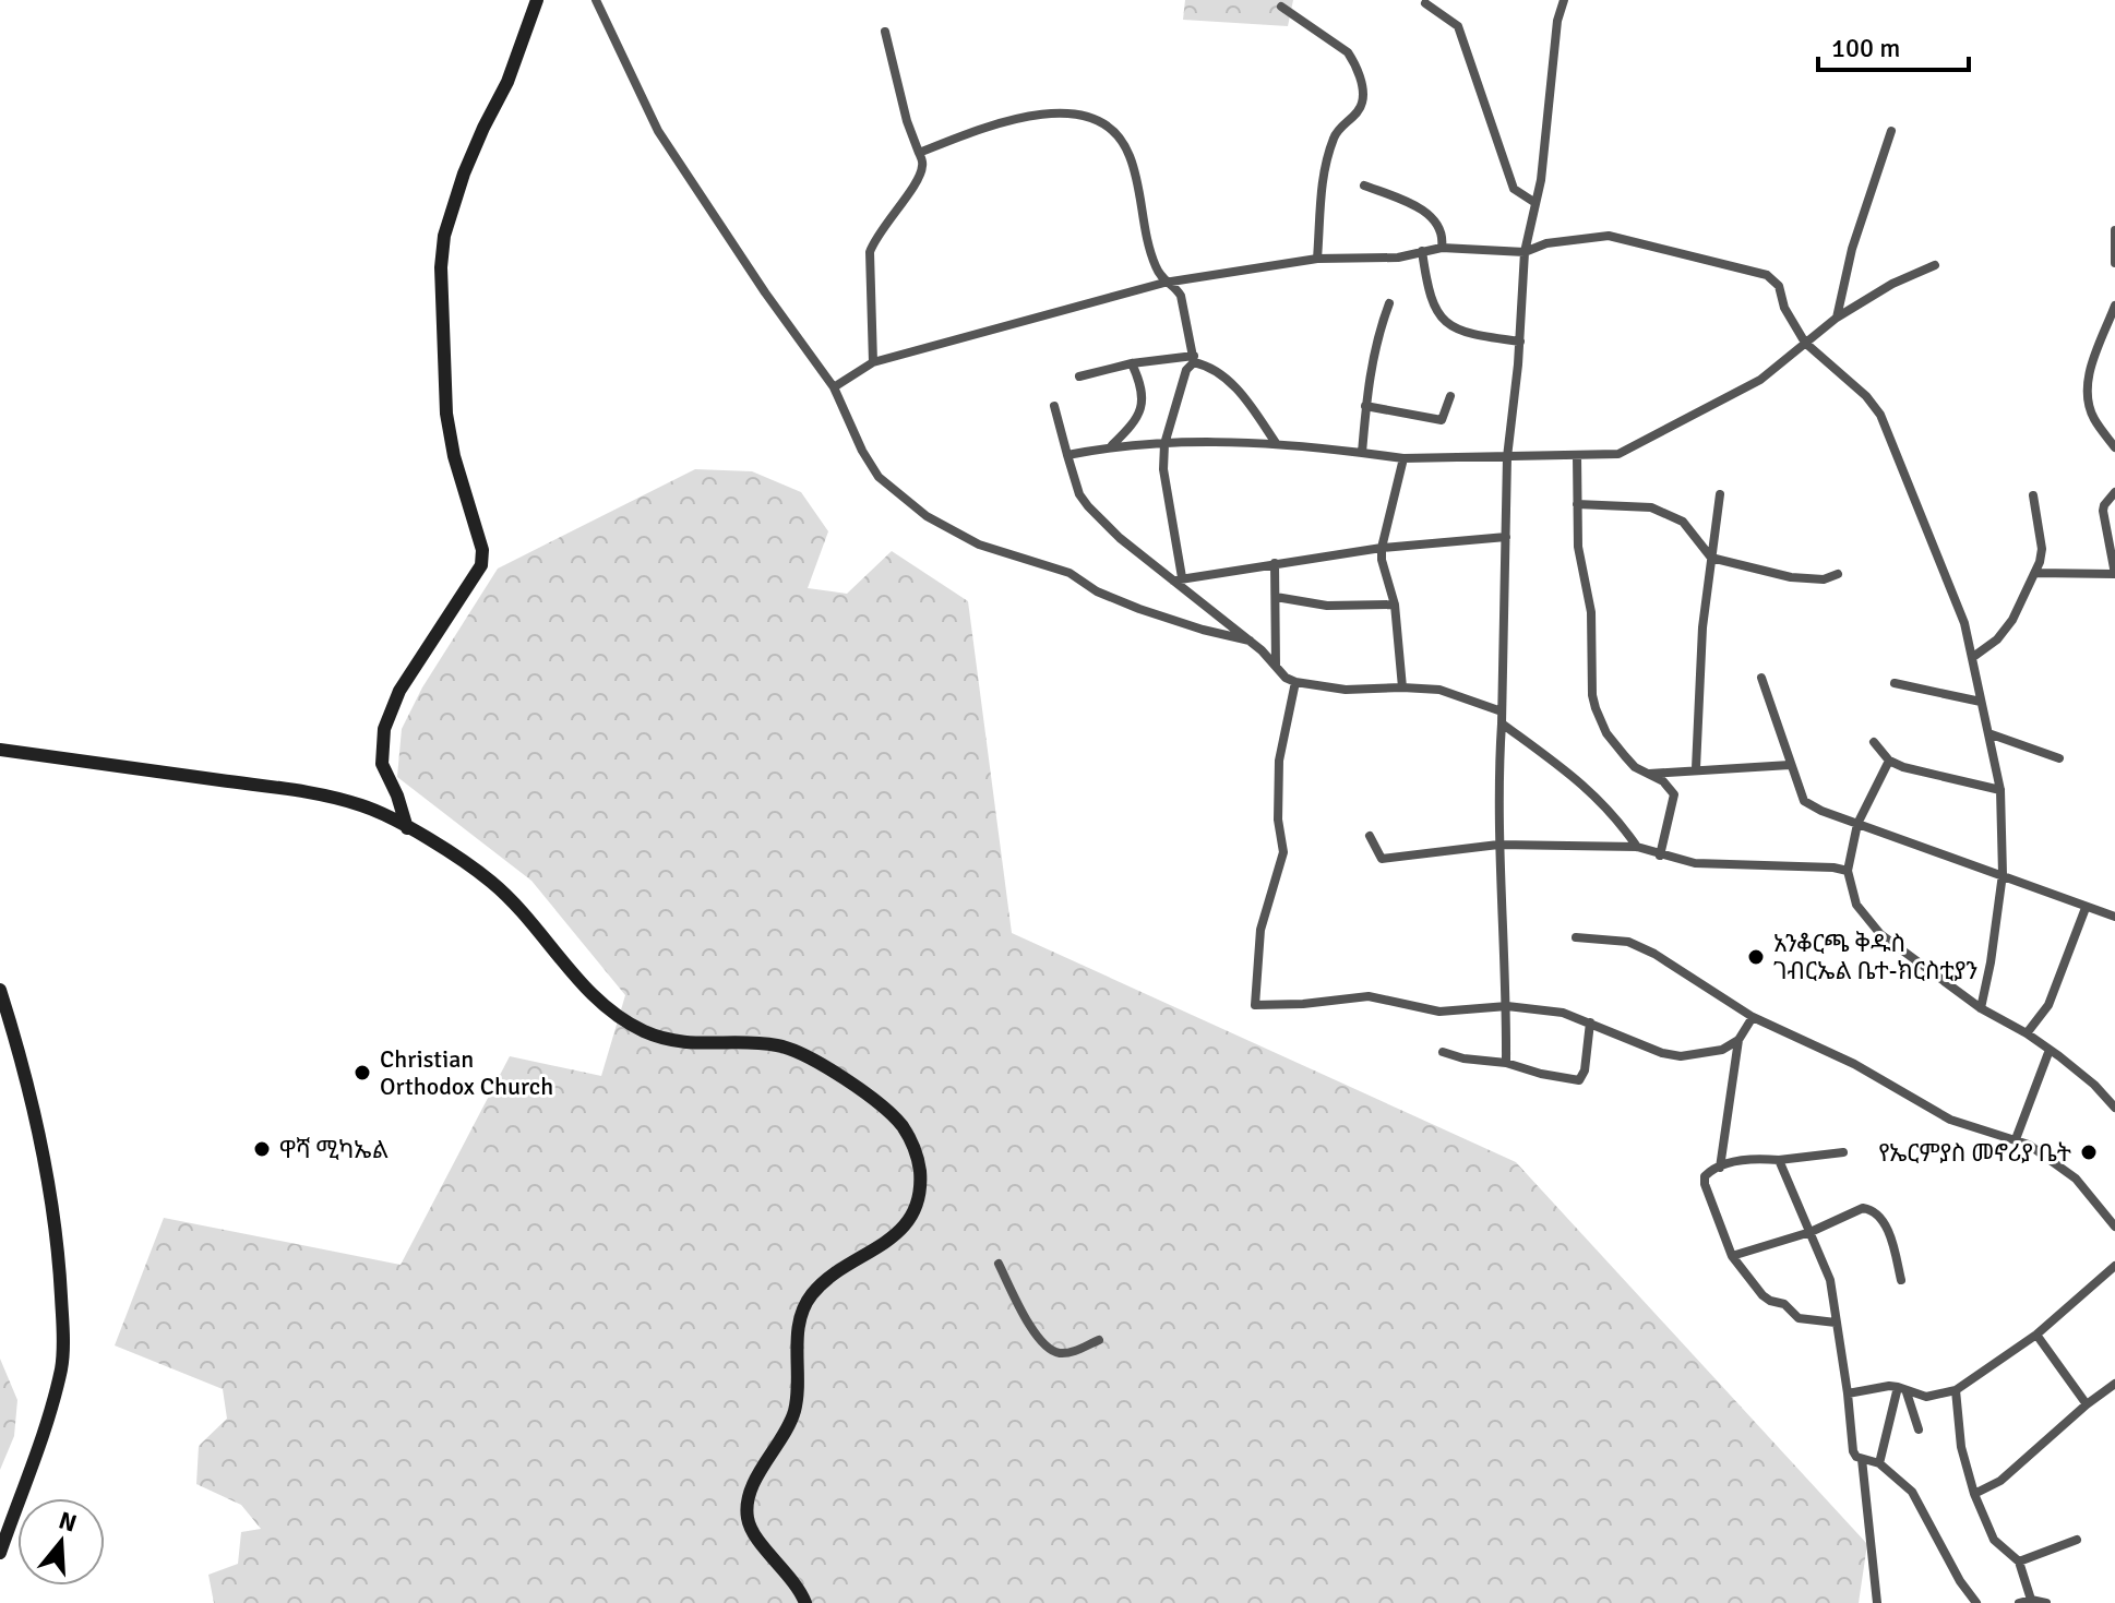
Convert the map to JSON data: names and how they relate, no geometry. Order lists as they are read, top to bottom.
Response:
{
  "places": [
    "አንቆርጫ ቅዱስ ገብርኤል ቤተ-ክርስቲያን",
    "Christian Orthodox Church",
    "ዋሻ ሚካኤል",
    "የኤርምያስ መኖሪያ ቤት"
  ],
  "scale_bar": "100 m",
  "north": "top"
}
